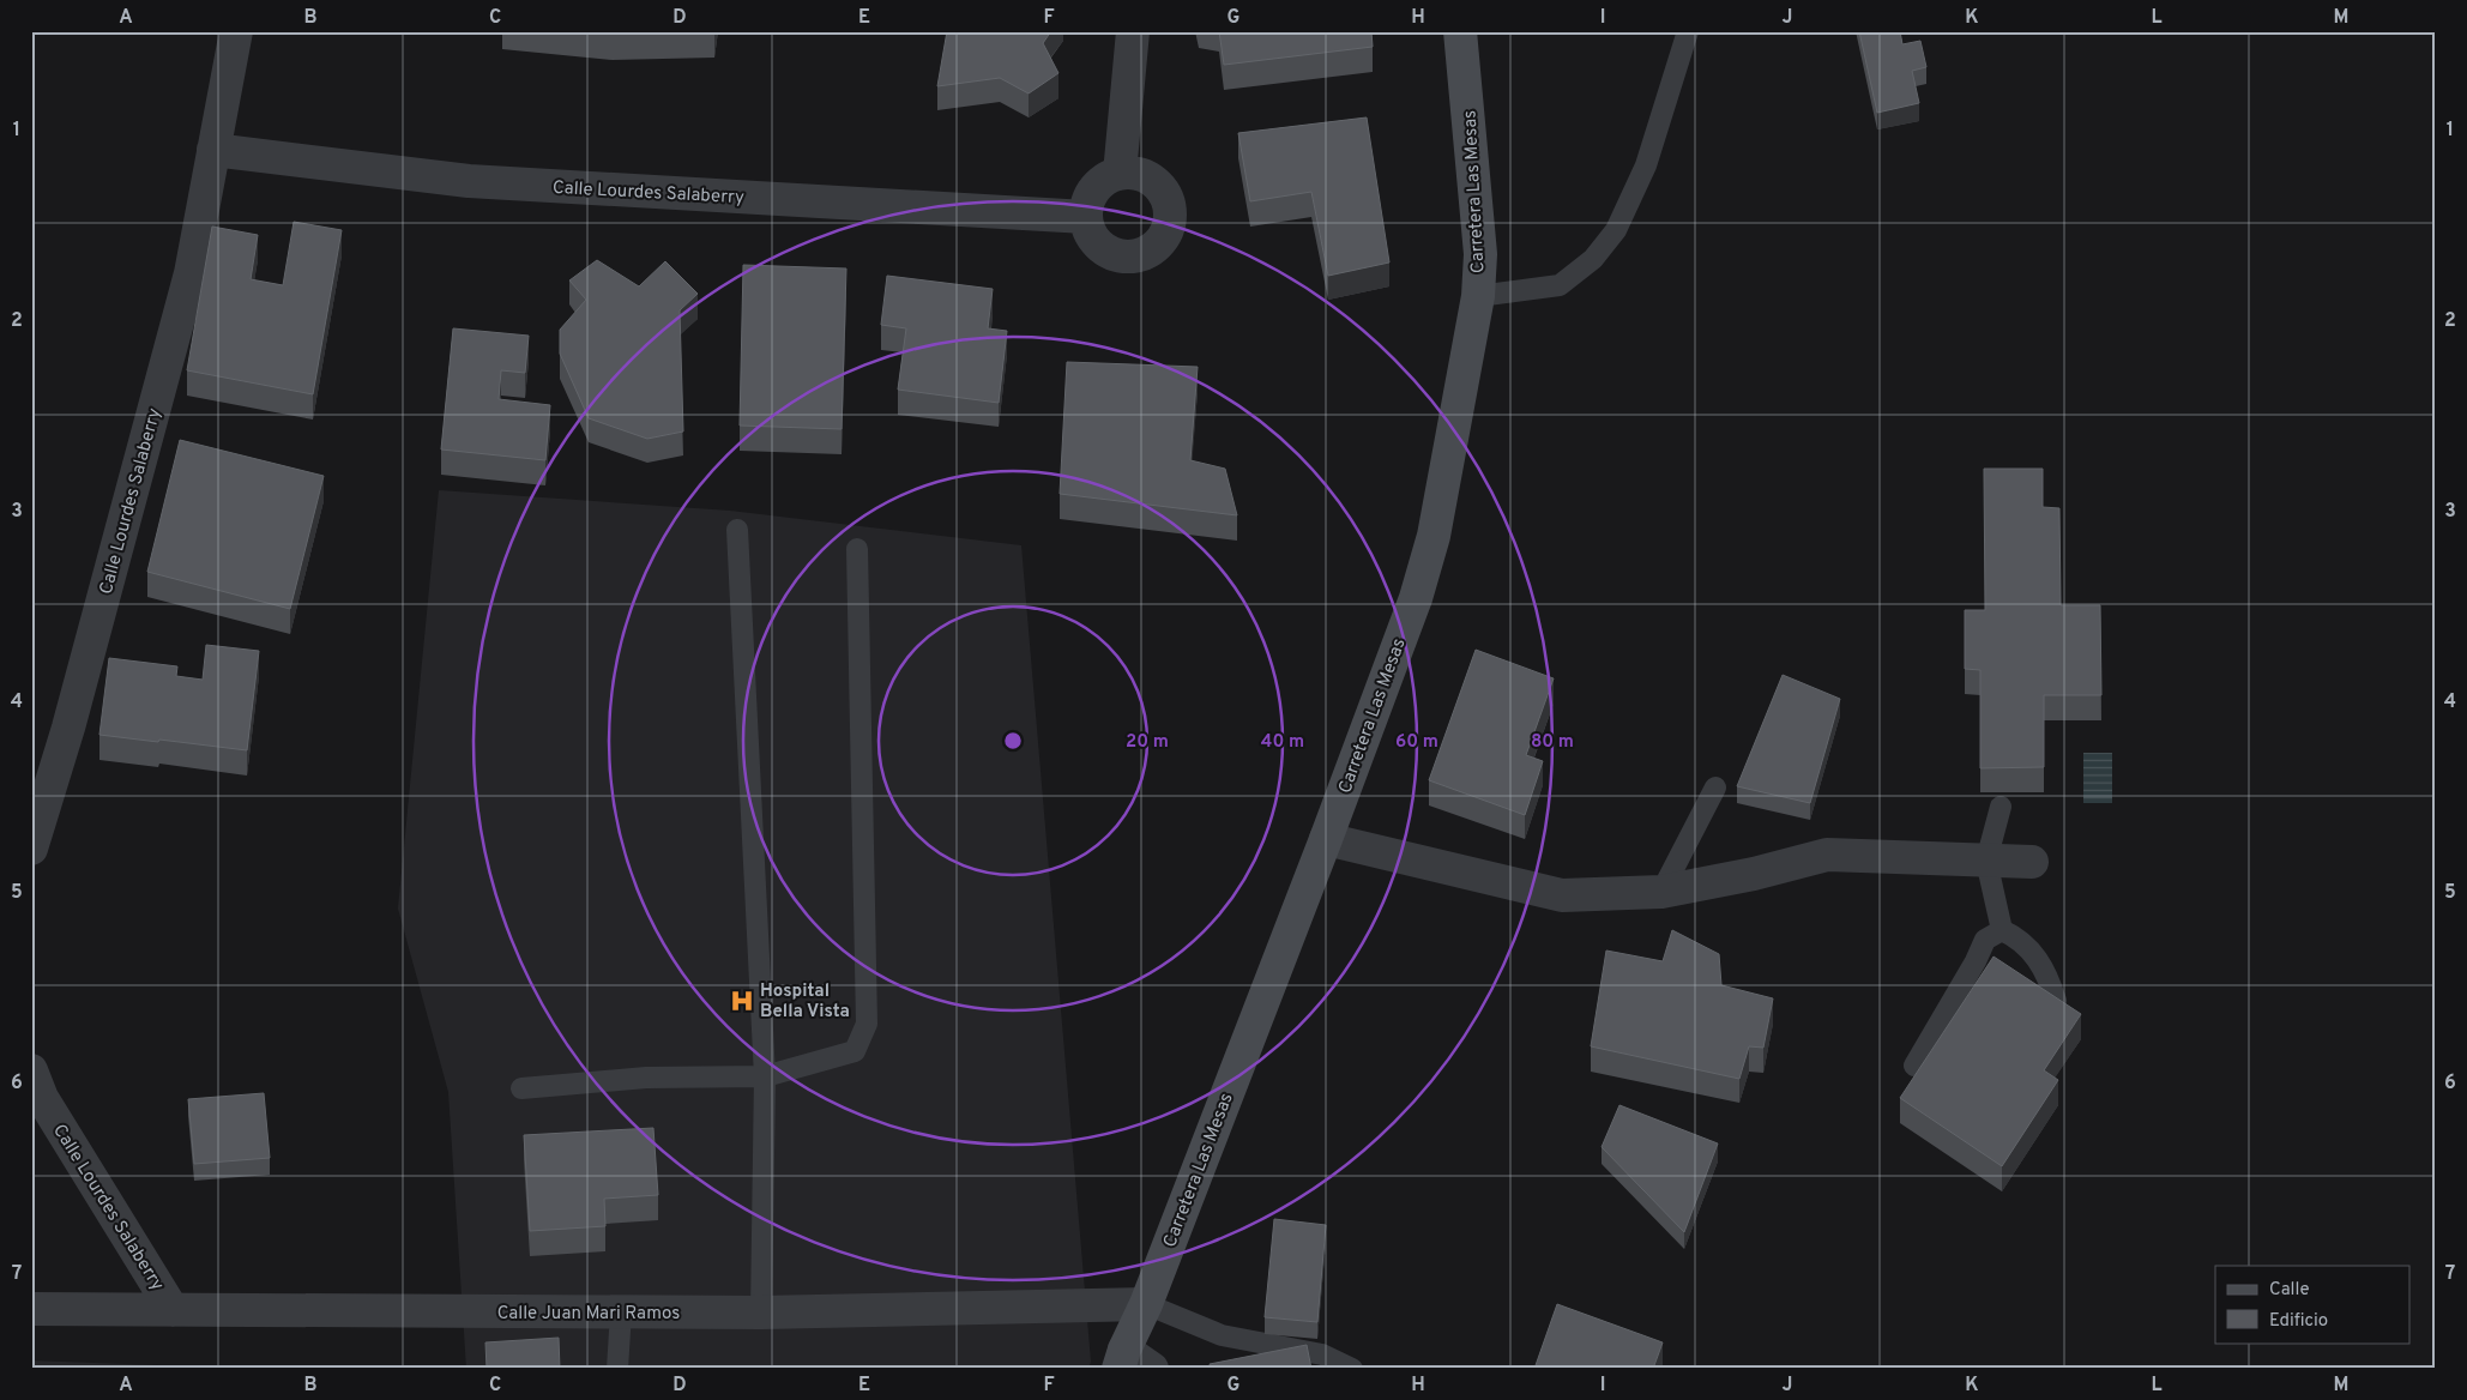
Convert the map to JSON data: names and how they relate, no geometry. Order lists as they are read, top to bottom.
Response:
{
  "streets": {
    "street": ["Calle Lourdes Salaberry", "Carretera Las Mesas", "Calle Juan Mari Ramos"]
  },
  "crossings": [
    ["Calle Lourdes Salaberry", "Calle Juan Mari Ramos"],
    ["Carretera Las Mesas", "Calle Juan Mari Ramos"]
  ],
  "places": {
    "hospital": ["Hospital Bella Vista"]
  },
  "legend": ["Calle", "Edificio"],
  "grid": {
    "columns": [
      "A",
      "B",
      "C",
      "D",
      "E",
      "F",
      "G",
      "H",
      "I",
      "J",
      "K",
      "L",
      "M"
    ],
    "rows": [
      "1",
      "2",
      "3",
      "4",
      "5",
      "6",
      "7"
    ]
  },
  "rings": [
    "20 m",
    "40 m",
    "60 m",
    "80 m"
  ]
}
